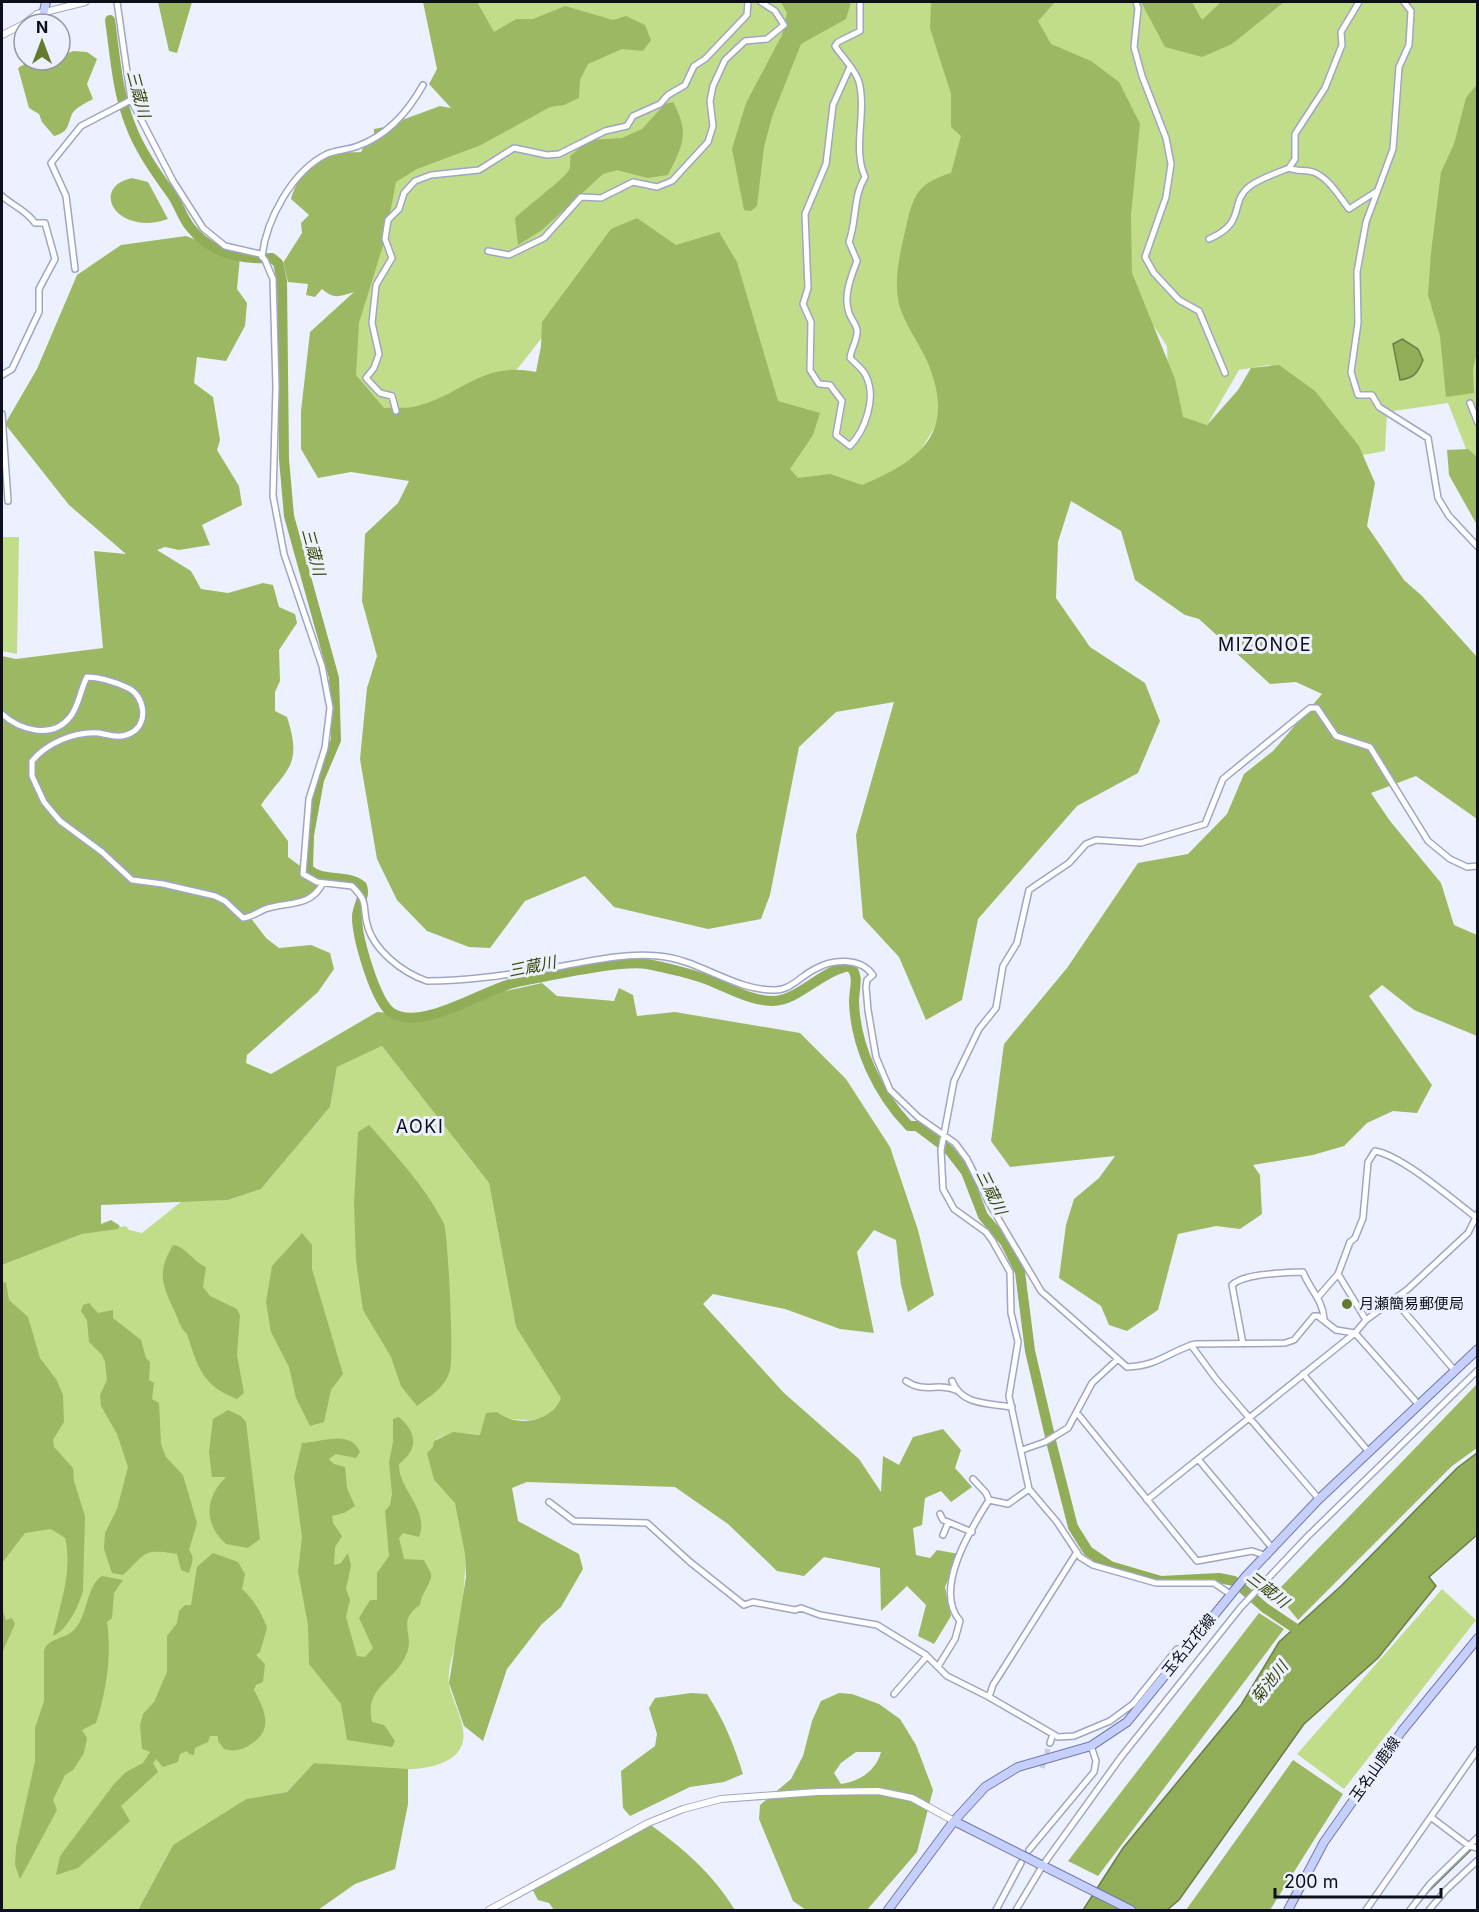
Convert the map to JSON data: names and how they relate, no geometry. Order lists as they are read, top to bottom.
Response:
{
  "streets": {
    "main road": ["玉名立花線", "玉名山鹿線"]
  },
  "districts": ["MIZONOE", "AOKI"],
  "water": ["三蔵川", "菊池川"],
  "places": ["月瀬簡易郵便局"],
  "scale_bar": "200 m",
  "north": "top"
}
